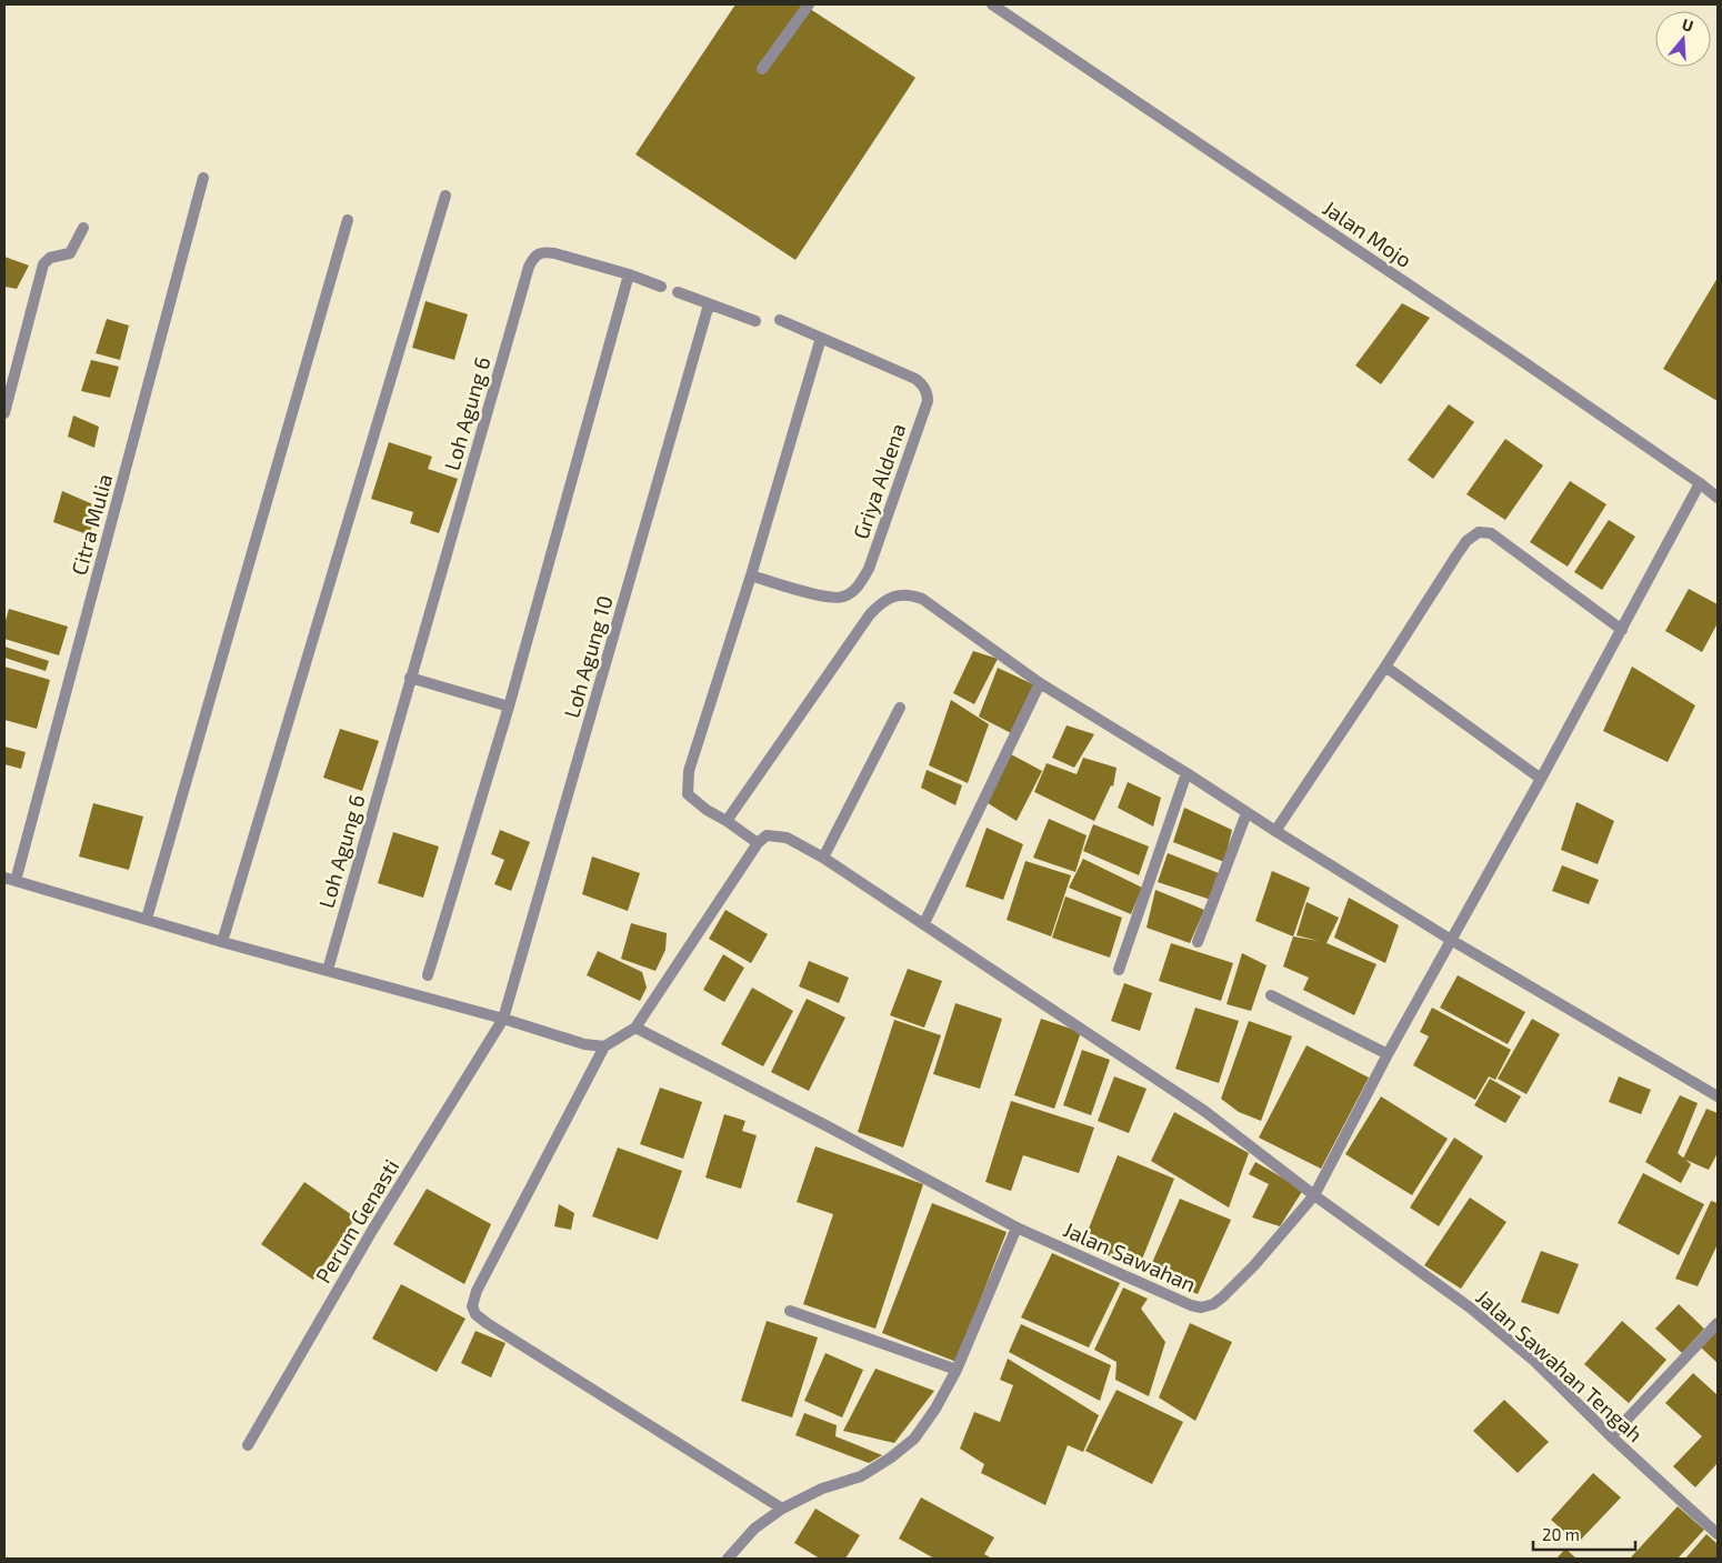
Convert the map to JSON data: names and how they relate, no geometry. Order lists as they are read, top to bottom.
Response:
{
  "streets": {
    "street": [
      "Jalan Mojo",
      "Loh Agung 6",
      "Griya Aldena",
      "Citra Mulia",
      "Loh Agung 10",
      "Perum Genasti",
      "Jalan Sawahan",
      "Jalan Sawahan Tengah"
    ]
  },
  "crossings": [
    ["Loh Agung 10", "Perum Genasti"],
    ["Jalan Sawahan", "Jalan Sawahan Tengah"]
  ],
  "scale_bar": "20 m",
  "north": "top"
}
